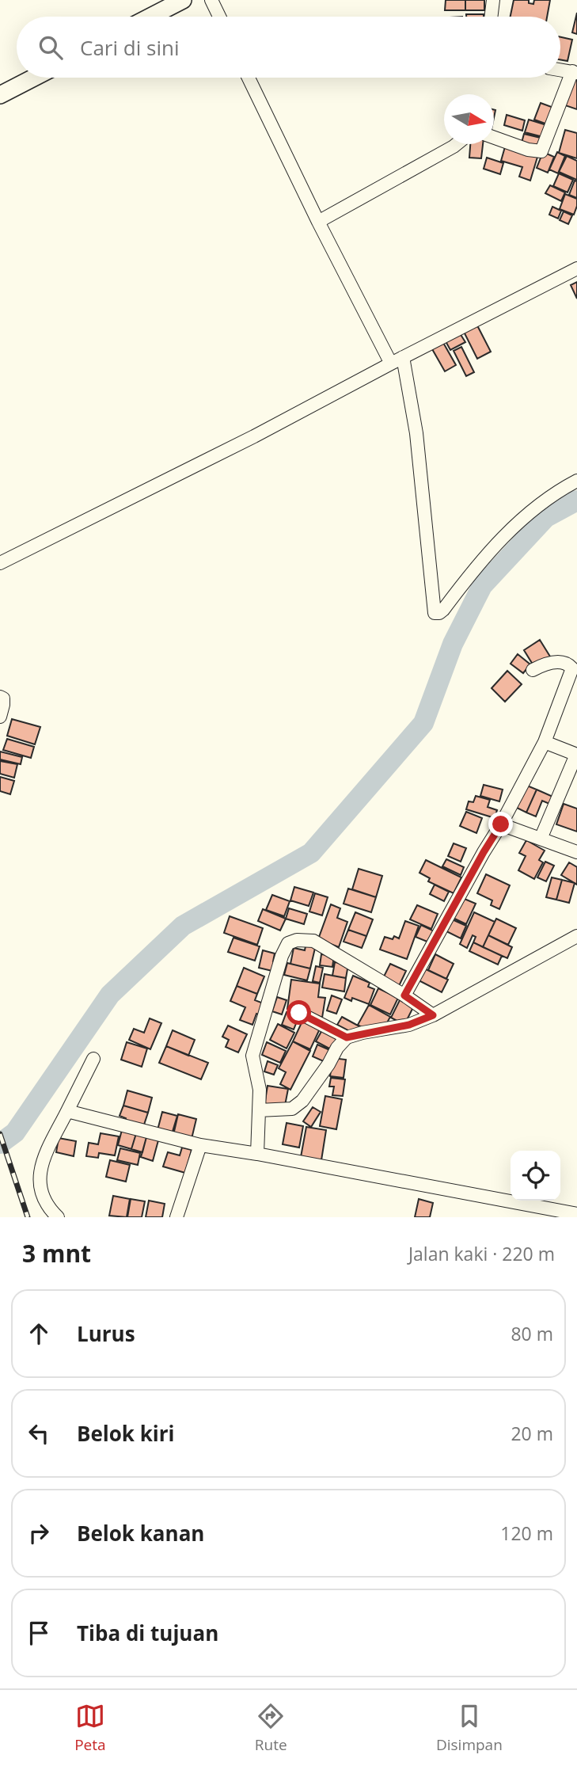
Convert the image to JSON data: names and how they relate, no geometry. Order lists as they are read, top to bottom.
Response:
{
  "north": "right",
  "page": {
    "search": "Cari di sini",
    "heading": ["3 mnt", "Jalan kaki · 220 m"],
    "list": [
      ["Lurus", "80 m"],
      ["Belok kiri", "20 m"],
      ["Belok kanan", "120 m"],
      "Tiba di tujuan"
    ],
    "nav": ["Peta", "Rute", "Disimpan"]
  }
}
